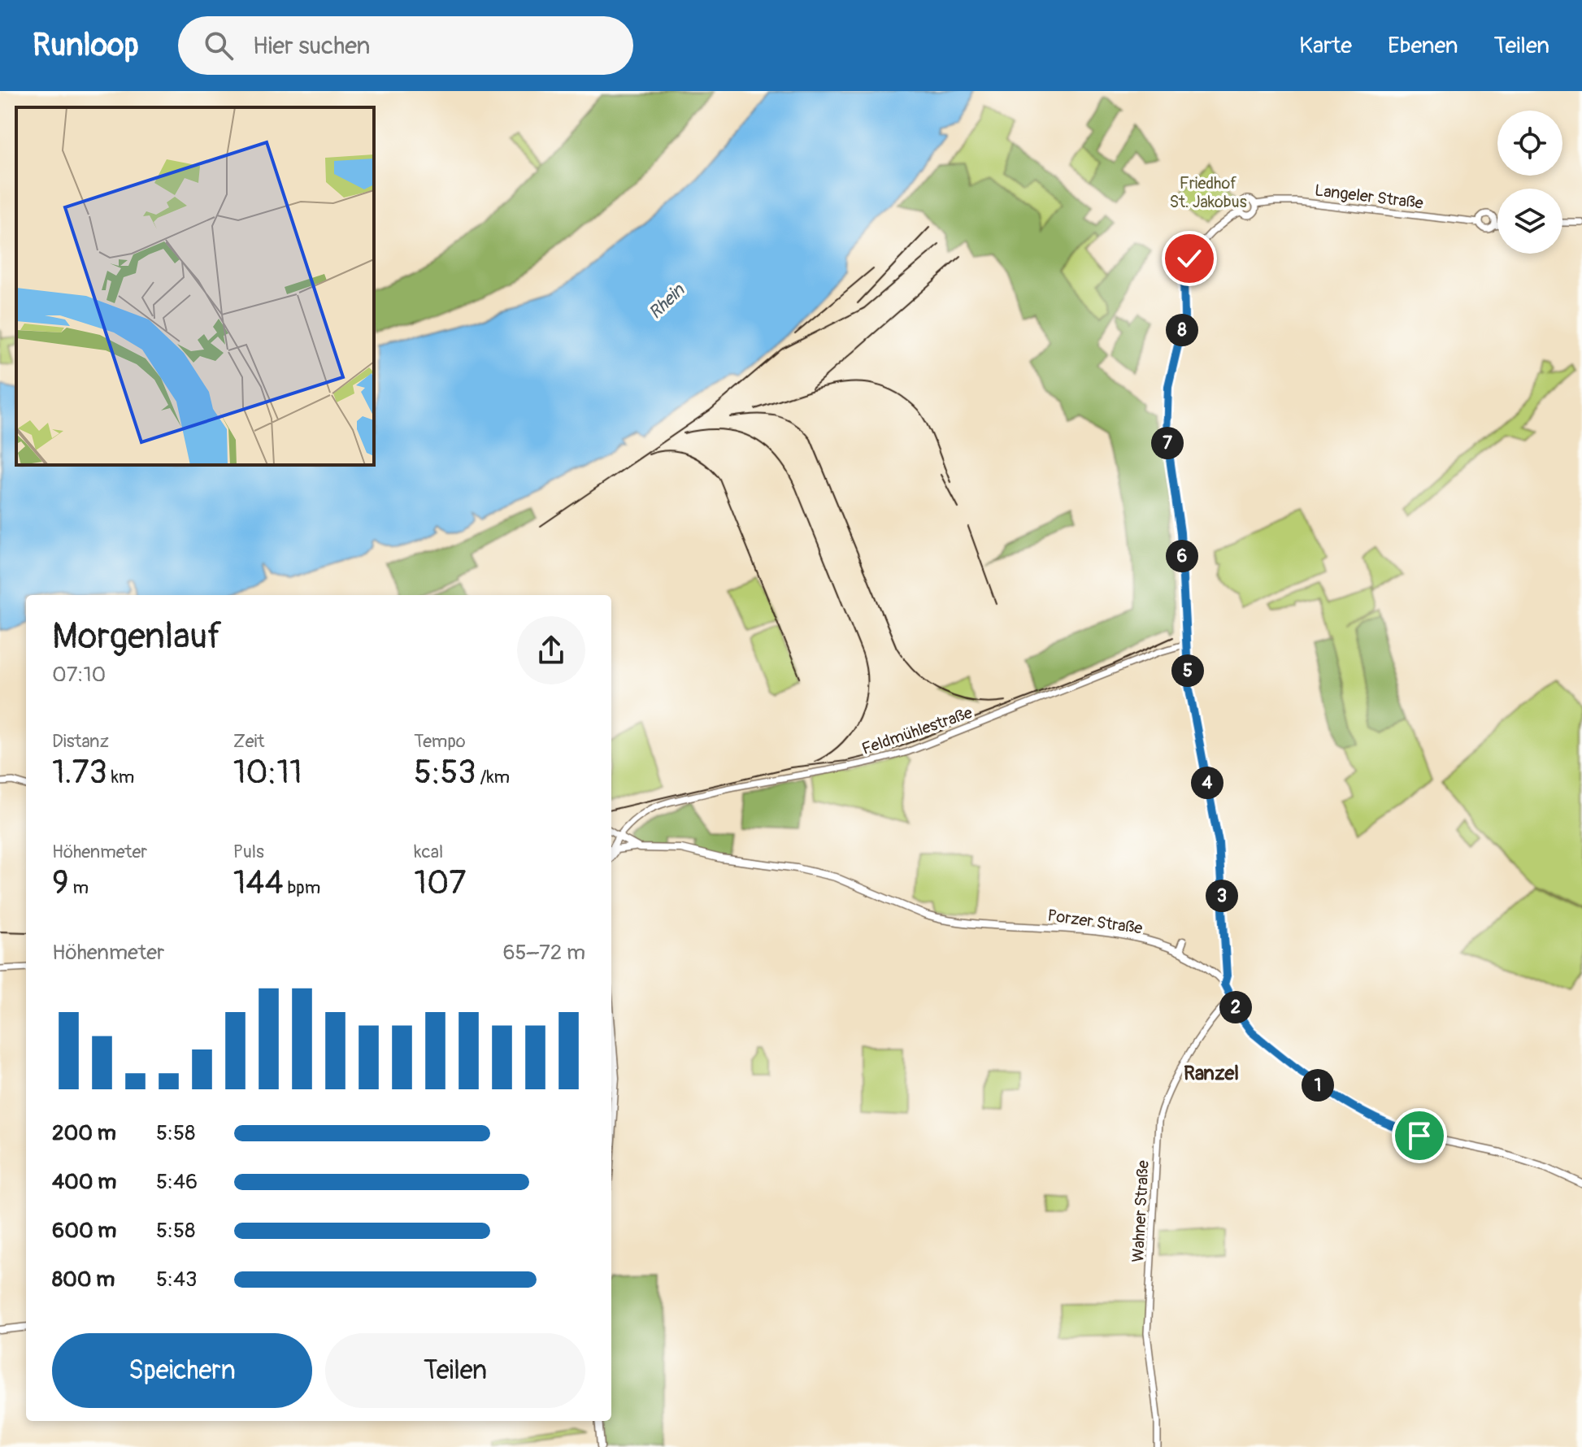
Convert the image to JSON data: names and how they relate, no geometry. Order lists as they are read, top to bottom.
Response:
{
  "streets": {
    "main road": ["Porzer Straße"],
    "street": ["Langeler Straße", "Feldmühlestraße", "Wahner Straße"]
  },
  "crossings": [
    ["Feldmühlestraße", "Porzer Straße"],
    ["Porzer Straße", "Wahner Straße"]
  ],
  "districts": ["Ranzel"],
  "water": ["Rhein"],
  "parks": ["Friedhof St. Jakobus"],
  "page": {
    "header": "Runloop",
    "search": "Hier suchen",
    "nav": ["Karte", "Ebenen", "Teilen"],
    "pins": [
      "8",
      "7",
      "6",
      "5",
      "4",
      "3",
      "2",
      "1"
    ],
    "heading": ["Morgenlauf", "07:10"],
    "stats": [
      ["Distanz", "1.73 km"],
      ["Zeit", "10:11"],
      ["Tempo", "5:53 /km"],
      ["Höhenmeter", "9 m"],
      ["Puls", "144 bpm"],
      ["kcal", "107"]
    ],
    "chart": ["Höhenmeter", "65–72 m"],
    "list": [
      {
        "name": "200 m",
        "note": "5:58"
      },
      {
        "name": "400 m",
        "note": "5:46"
      },
      {
        "name": "600 m",
        "note": "5:58"
      },
      {
        "name": "800 m",
        "note": "5:43"
      }
    ],
    "buttons": ["Speichern", "Teilen"]
  }
}
